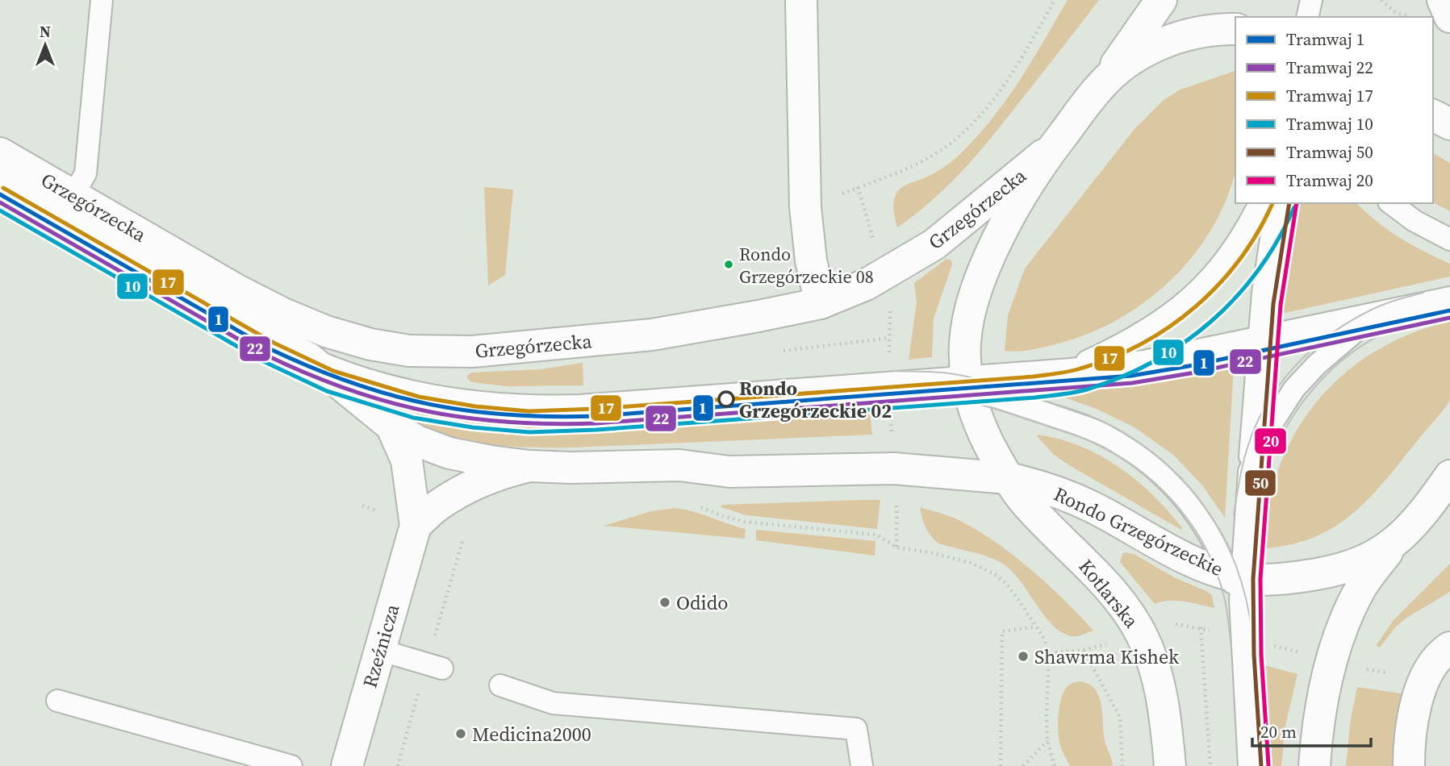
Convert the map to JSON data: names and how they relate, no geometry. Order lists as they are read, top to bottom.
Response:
{
  "streets": {
    "street": [
      "Grzegórzecka",
      "Rondo Grzegórzeckie",
      "Kotlarska",
      "Rzeźnicza"
    ]
  },
  "crossings": [
    ["Grzegórzecka", "Rondo Grzegórzeckie"],
    ["Grzegórzecka", "Kotlarska"],
    ["Grzegórzecka", "Rzeźnicza"],
    ["Rondo Grzegórzeckie", "Kotlarska"]
  ],
  "places": [
    "Rondo Grzegórzeckie 08",
    "Rondo Grzegórzeckie 02",
    "Odido",
    "Shawrma Kishek",
    "Medicina2000"
  ],
  "lines": [
    "tram line 17",
    "tram line 1",
    "tram line 22",
    "tram line 50",
    "tram line 20",
    "tram line 10"
  ],
  "legend": [
    "Tramwaj 1",
    "Tramwaj 22",
    "Tramwaj 17",
    "Tramwaj 10",
    "Tramwaj 50",
    "Tramwaj 20"
  ],
  "scale_bar": "20 m",
  "north": "top"
}
